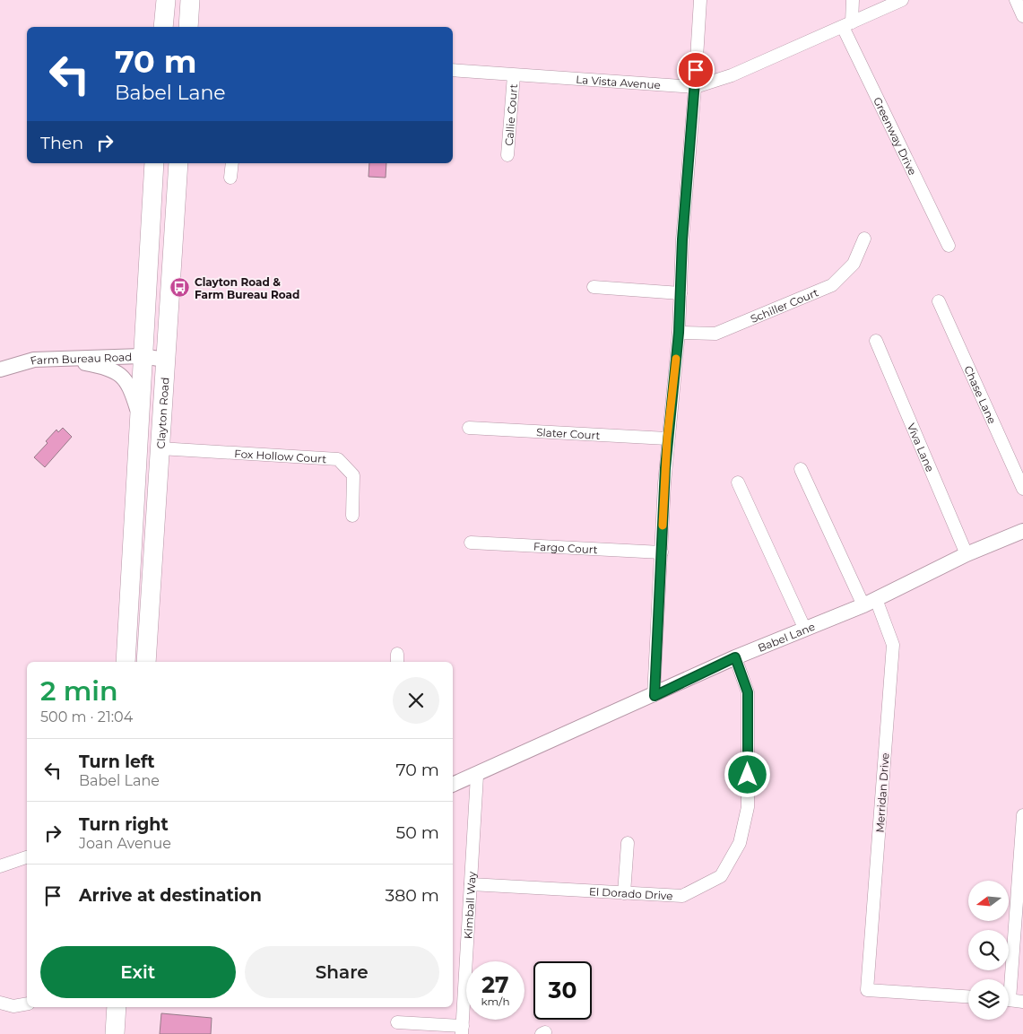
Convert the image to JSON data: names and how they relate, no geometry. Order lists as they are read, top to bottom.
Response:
{
  "streets": {
    "main road": ["Clayton Road"],
    "street": [
      "La Vista Avenue",
      "Callie Court",
      "Greenway Drive",
      "Schiller Court",
      "Farm Bureau Road",
      "Chase Lane",
      "Slater Court",
      "Viva Lane",
      "Fox Hollow Court",
      "Fargo Court",
      "Babel Lane",
      "Merridan Drive",
      "El Dorado Drive",
      "Kimball Way"
    ]
  },
  "crossings": [
    ["La Vista Avenue", "Callie Court"],
    ["La Vista Avenue", "Greenway Drive"],
    ["Farm Bureau Road", "Clayton Road"],
    ["Clayton Road", "Fox Hollow Court"],
    ["Viva Lane", "Babel Lane"],
    ["Babel Lane", "Merridan Drive"],
    ["Babel Lane", "El Dorado Drive"],
    ["Babel Lane", "Kimball Way"],
    ["El Dorado Drive", "Kimball Way"]
  ],
  "places": {
    "bus stop": ["Clayton Road & Farm Bureau Road"]
  },
  "north": "left",
  "page": {
    "turn": ["70 m", "Babel Lane"],
    "then": "Then",
    "heading": ["2 min", "500 m · 21:04"],
    "list": [
      {
        "name": "Turn left",
        "note": "Babel Lane",
        "value": "70 m"
      },
      {
        "name": "Turn right",
        "note": "Joan Avenue",
        "value": "50 m"
      },
      {
        "name": "Arrive at destination",
        "value": "380 m"
      }
    ],
    "buttons": ["Exit", "Share"],
    "speed": "27 km/h",
    "limit": "30"
  }
}
